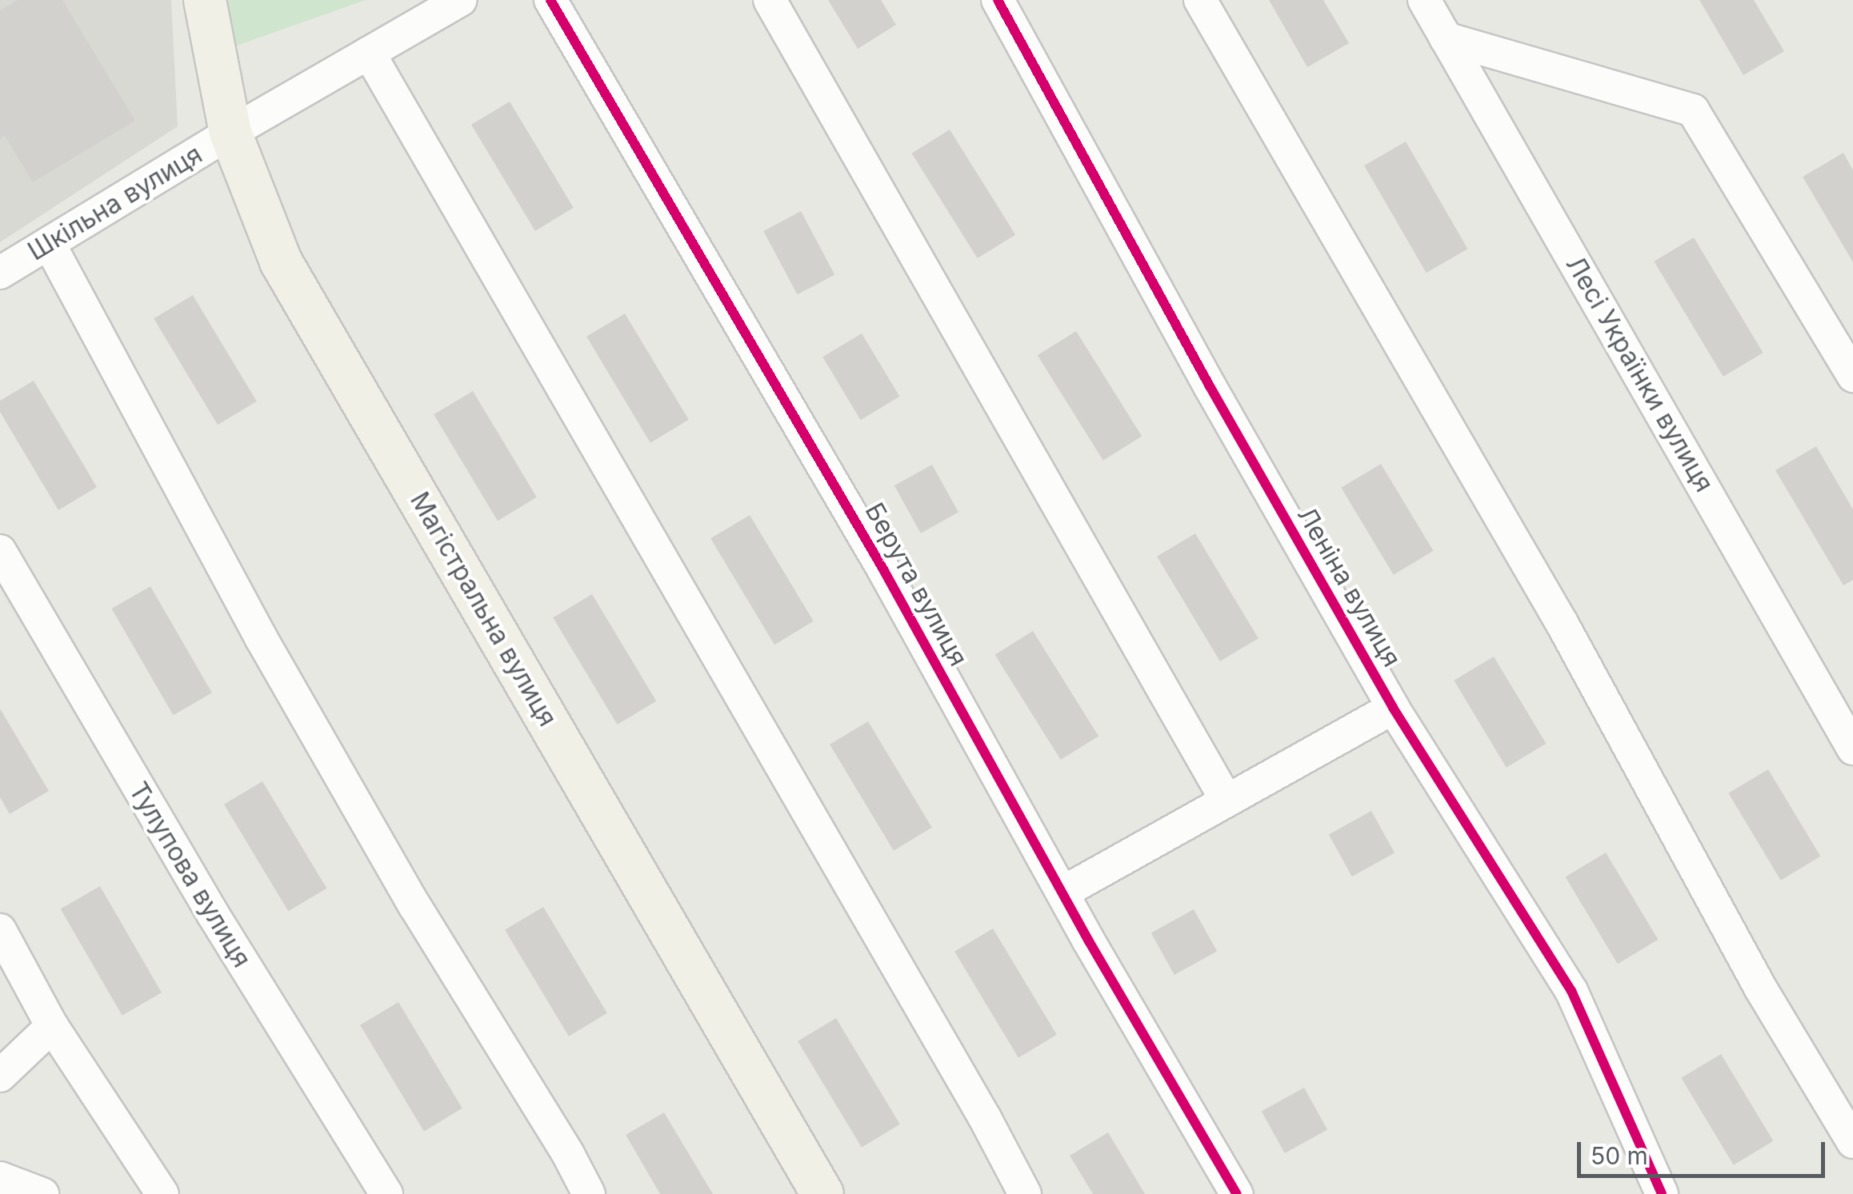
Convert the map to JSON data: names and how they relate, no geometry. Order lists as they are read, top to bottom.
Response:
{
  "streets": {
    "main road": ["Магістральна вулиця"],
    "street": [
      "Шкільна вулиця",
      "Лесі Українки вулиця",
      "Берута вулиця",
      "Леніна вулиця",
      "Тулупова вулиця"
    ]
  },
  "crossings": [
    ["Шкільна вулиця", "Магістральна вулиця"]
  ],
  "scale_bar": "50 m"
}
